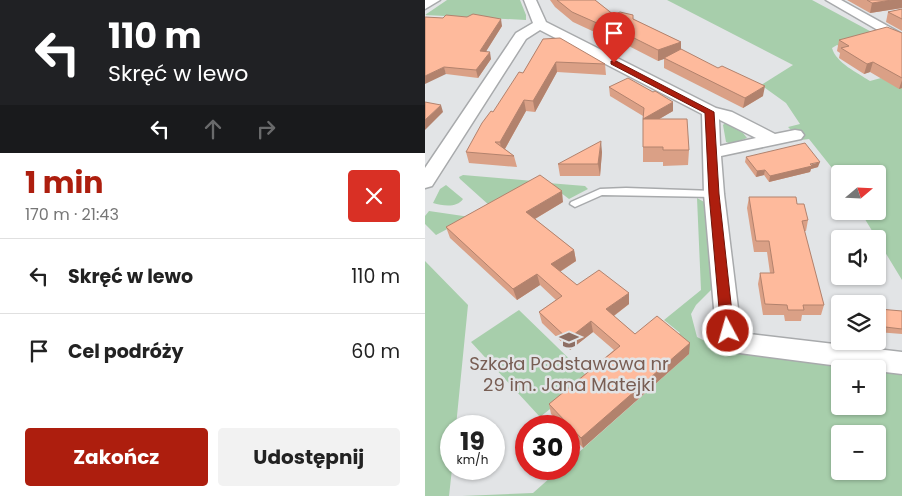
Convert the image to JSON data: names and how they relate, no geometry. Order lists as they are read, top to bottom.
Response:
{
  "places": {
    "school or university": ["Szkoła Podstawowa nr 29 im. Jana Matejki"]
  },
  "north": "right",
  "page": {
    "turn": ["110 m", "Skręć w lewo"],
    "heading": ["1 min", "170 m · 21:43"],
    "map_buttons": ["+", "−"],
    "list": [
      {
        "name": "Skręć w lewo",
        "value": "110 m"
      },
      {
        "name": "Cel podróży",
        "value": "60 m"
      }
    ],
    "speed": "19 km/h",
    "limit": "30",
    "buttons": ["Zakończ", "Udostępnij"]
  }
}
